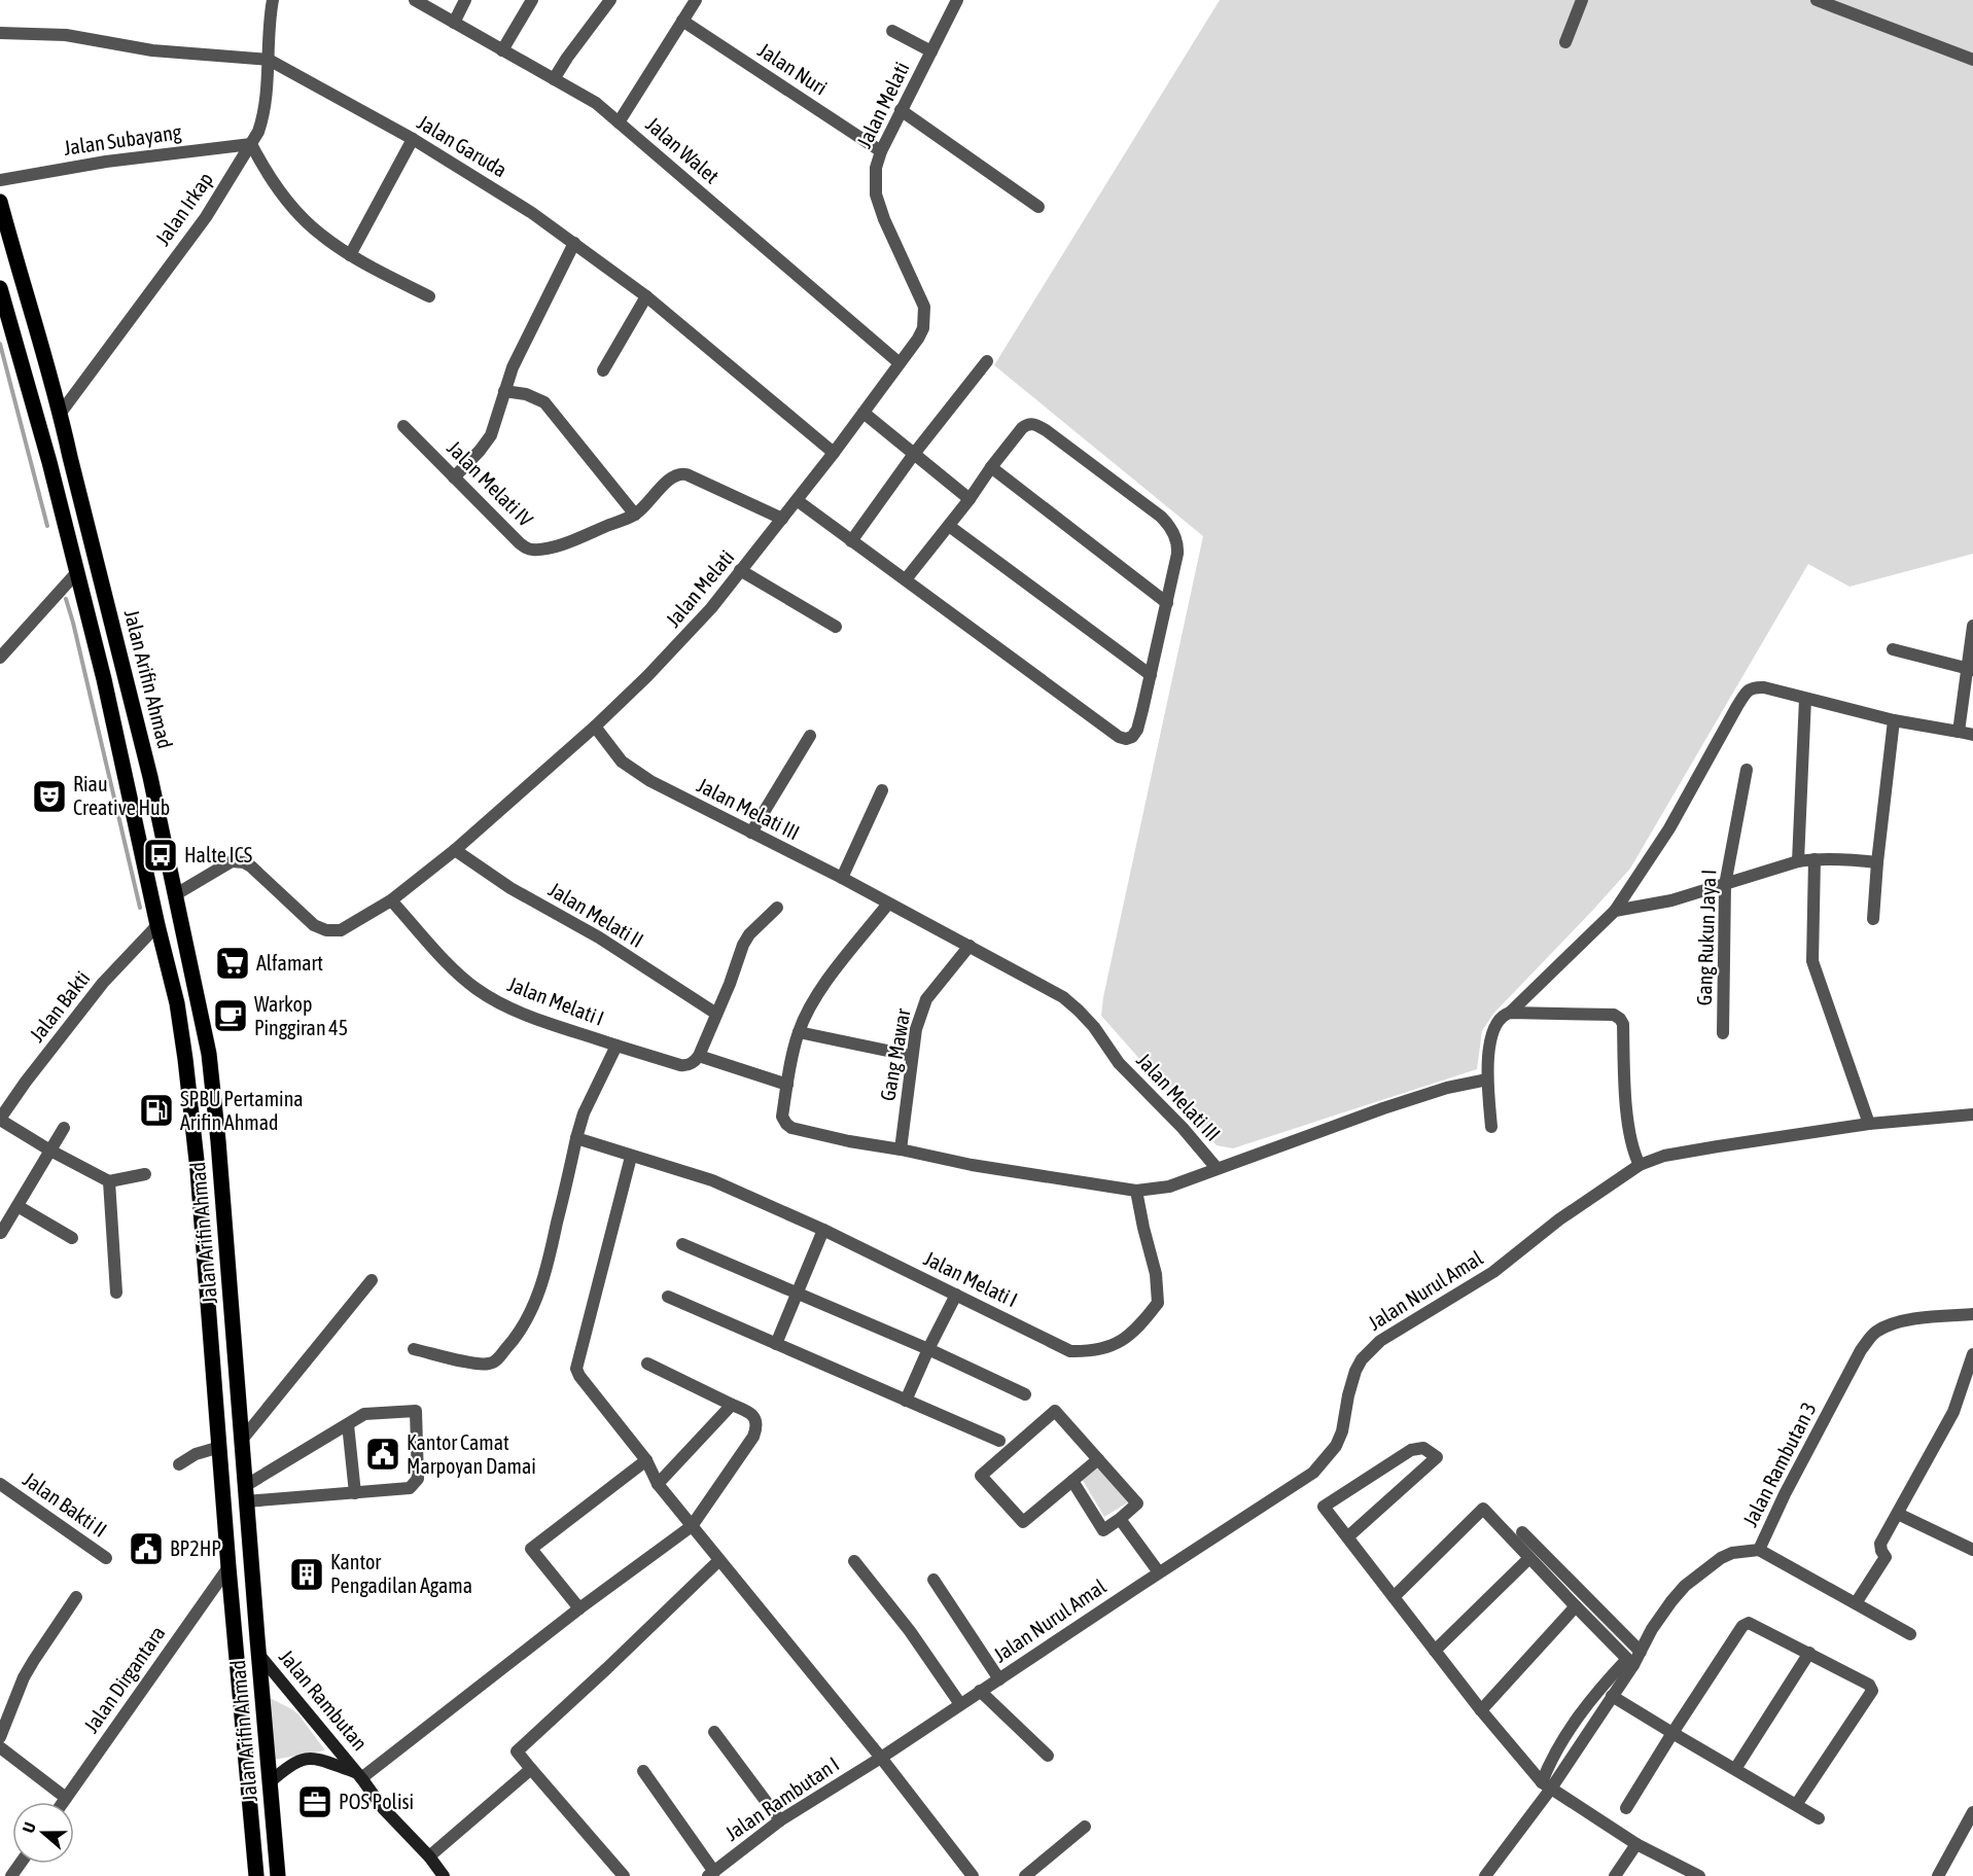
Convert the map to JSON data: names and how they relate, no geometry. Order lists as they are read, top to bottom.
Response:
{
  "streets": {
    "main road": ["Jalan Arifin Ahmad", "Jalan Rambutan"],
    "street": [
      "Jalan Nuri",
      "Jalan Melati",
      "Jalan Subayang",
      "Jalan Garuda",
      "Jalan Walet",
      "Jalan Irkap",
      "Jalan Melati IV",
      "Jalan Melati III",
      "Jalan Melati II",
      "Gang Rukun Jaya I",
      "Jalan Melati I",
      "Jalan Bakti",
      "Gang Mawar",
      "Jalan Nurul Amal",
      "Jalan Rambutan 3",
      "Jalan Bakti II",
      "Jalan Dirgantara",
      "Jalan Rambutan I"
    ]
  },
  "crossings": [
    ["Jalan Nuri", "Jalan Melati"],
    ["Jalan Melati", "Jalan Garuda"],
    ["Jalan Melati", "Jalan Walet"],
    ["Jalan Melati", "Jalan Melati IV"],
    ["Jalan Melati", "Jalan Arifin Ahmad"],
    ["Jalan Melati", "Jalan Melati III"],
    ["Jalan Melati", "Jalan Melati II"],
    ["Jalan Melati", "Jalan Melati I"],
    ["Jalan Subayang", "Jalan Irkap"],
    ["Jalan Garuda", "Jalan Irkap"],
    ["Jalan Irkap", "Jalan Arifin Ahmad"],
    ["Jalan Arifin Ahmad", "Jalan Bakti"],
    ["Jalan Arifin Ahmad", "Jalan Dirgantara"],
    ["Jalan Arifin Ahmad", "Jalan Rambutan"],
    ["Jalan Melati III", "Gang Mawar"],
    ["Jalan Nurul Amal", "Jalan Rambutan I"]
  ],
  "places": {
    "theatre": ["Riau Creative Hub"],
    "bus stop": ["Halte ICS"],
    "supermarket": ["Alfamart"],
    "cafe": ["Warkop Pinggiran 45"],
    "fuel station": ["SPBU Pertamina Arifin Ahmad"],
    "public building": ["Kantor Camat Marpoyan Damai", "BP2HP"],
    "building": ["Kantor Pengadilan Agama"],
    "office": ["POS Polisi"]
  },
  "north": "left"
}
